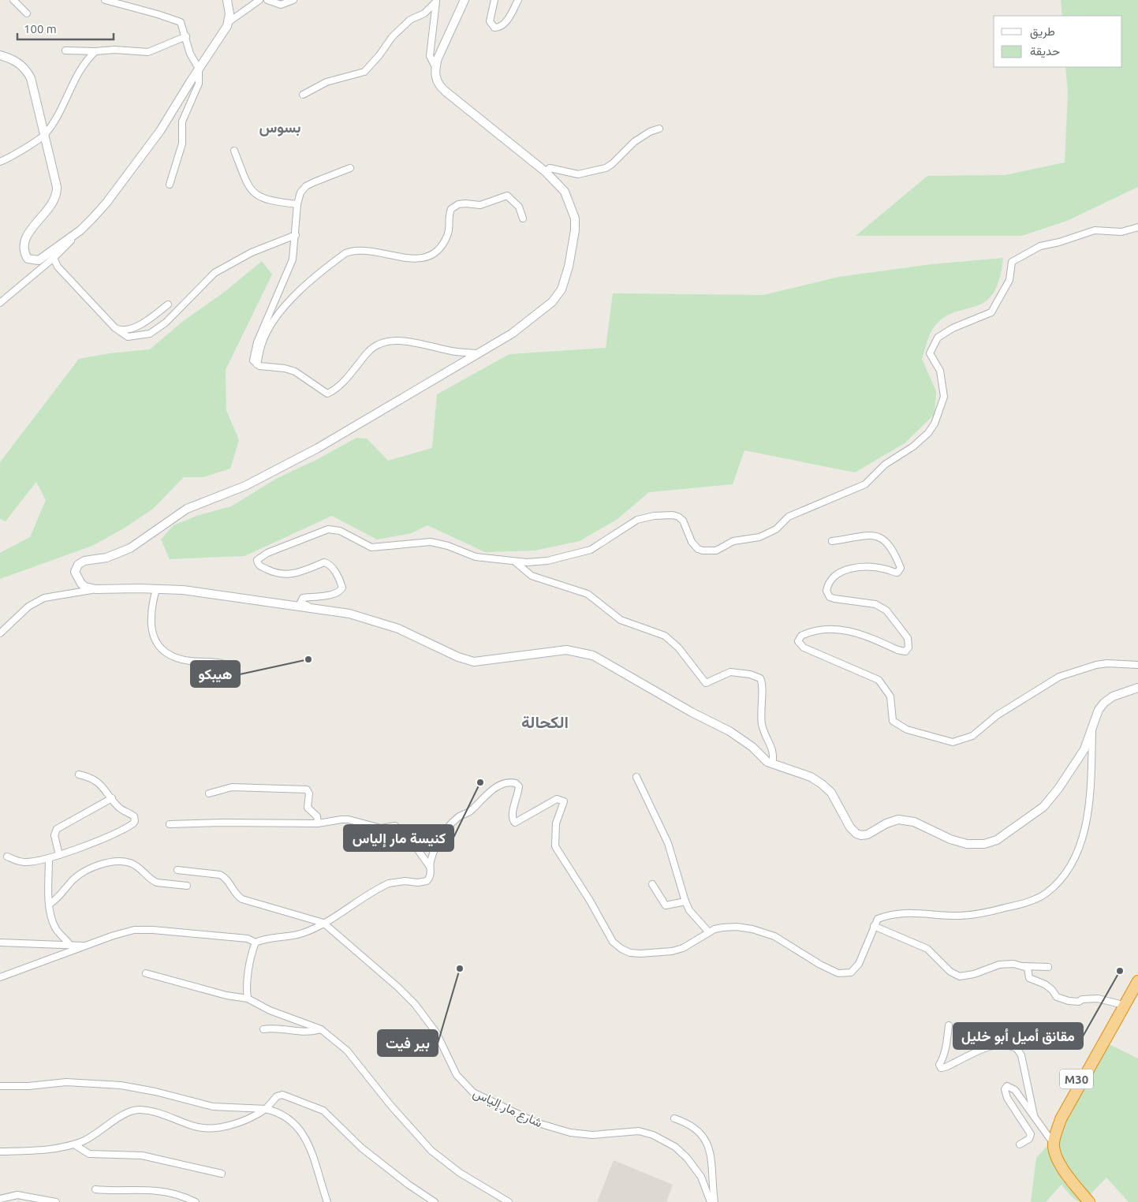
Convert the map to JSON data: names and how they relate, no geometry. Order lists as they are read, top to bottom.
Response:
{
  "streets": {
    "highway": ["M30"],
    "street": ["شارع مار إلياس"]
  },
  "districts": ["بسوس", "الكحالة"],
  "places": [
    "هيبكو",
    "كنيسة مار إلياس",
    "بير فيت",
    "مقانق أميل أبو خليل"
  ],
  "legend": ["طريق", "حديقة"],
  "scale_bar": "100 m"
}
